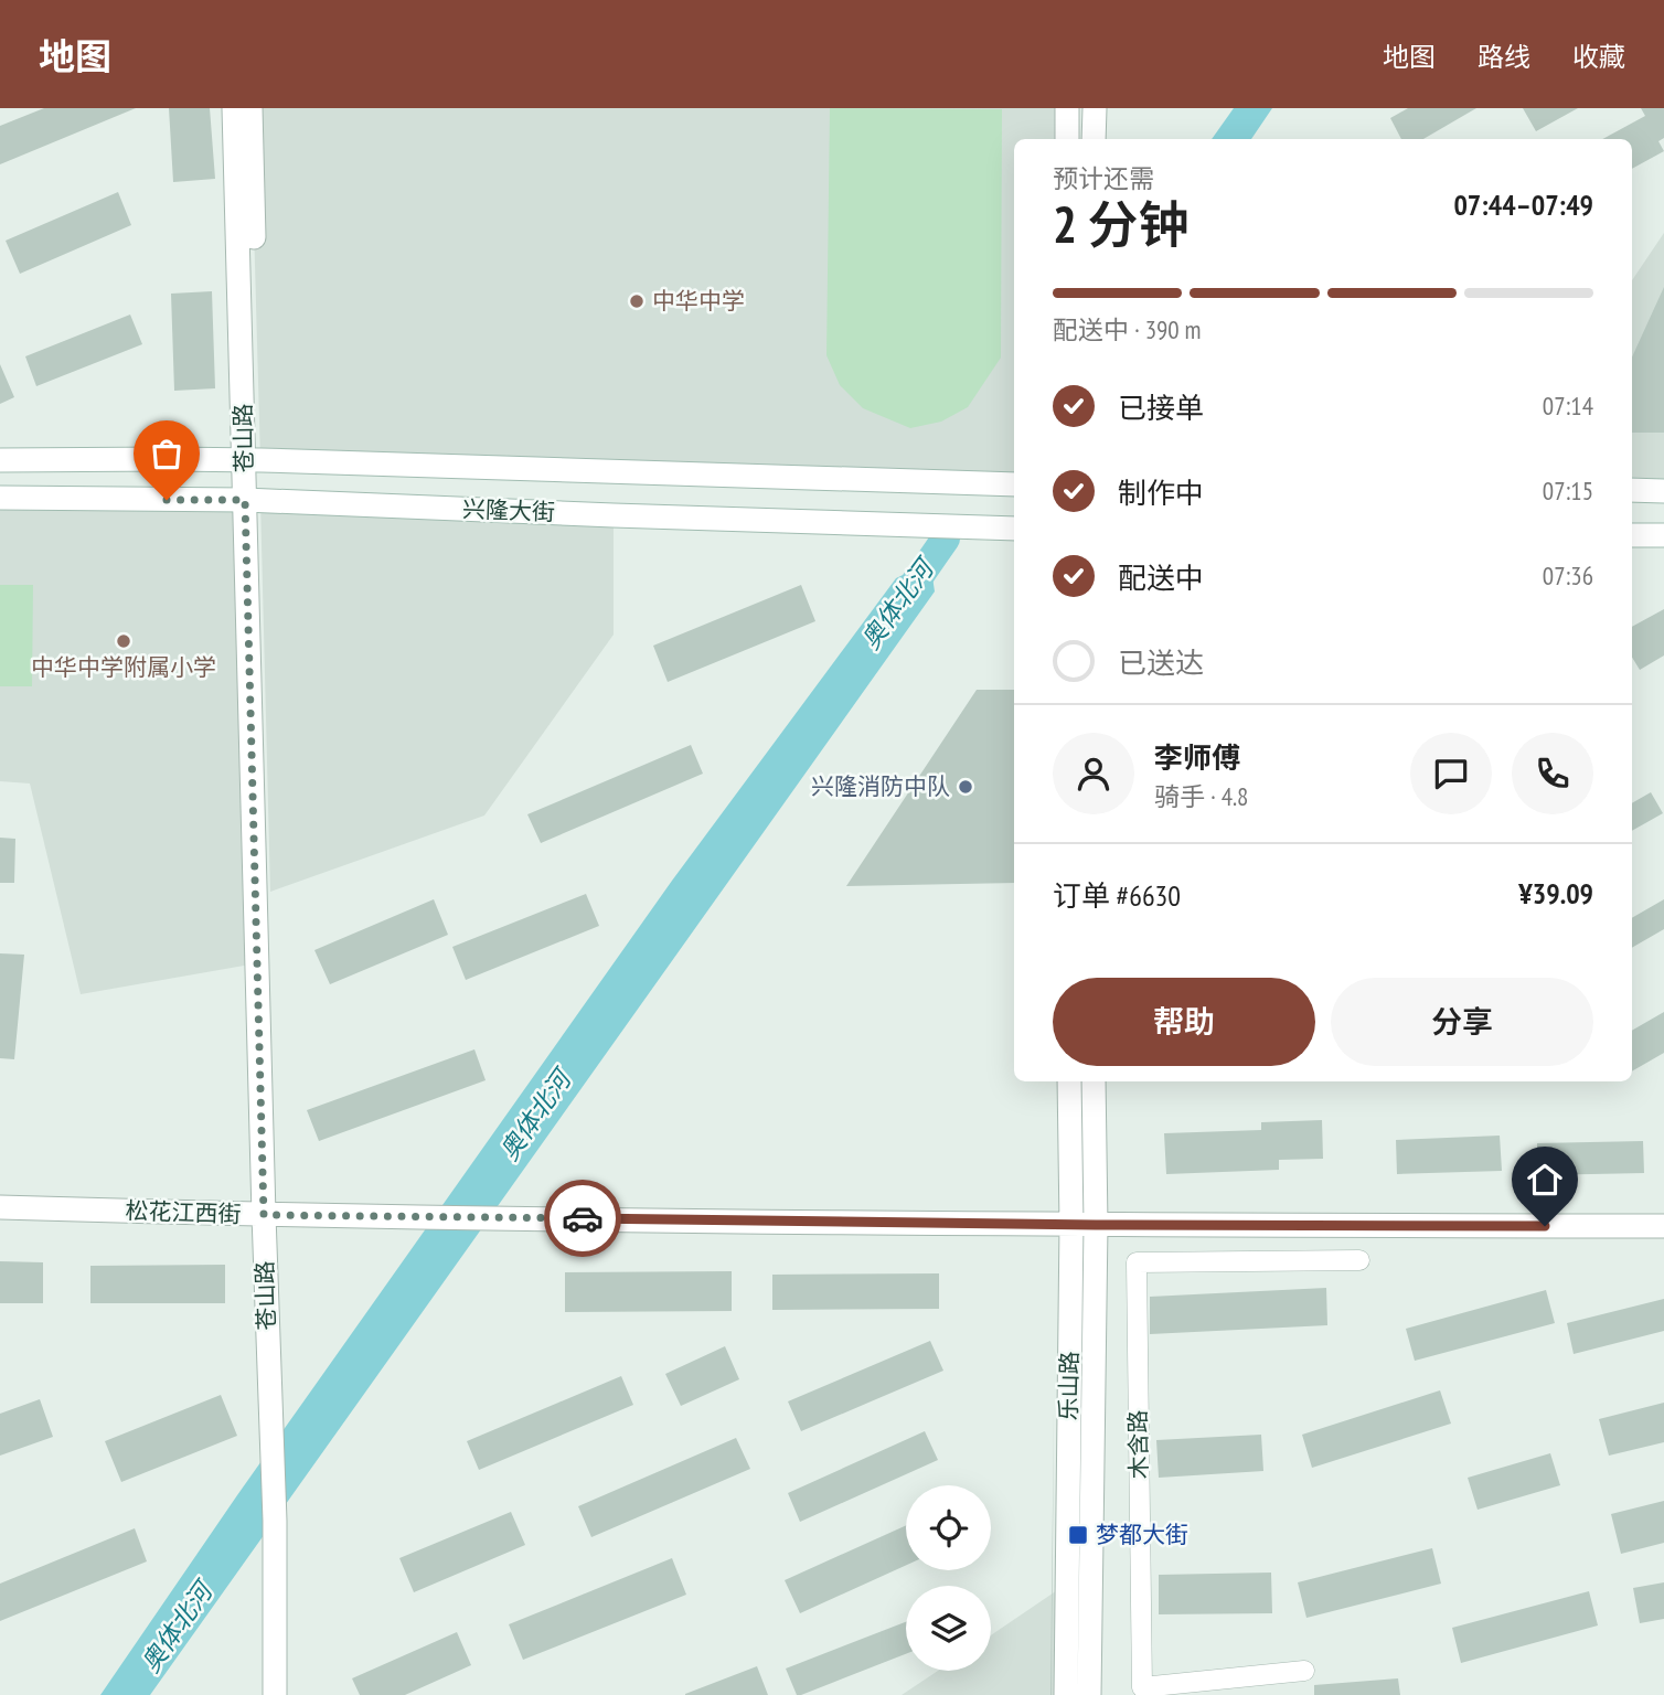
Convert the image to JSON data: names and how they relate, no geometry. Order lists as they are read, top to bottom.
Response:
{
  "streets": {
    "street": [
      "苍山路",
      "兴隆大街",
      "松花江西街",
      "乐山路",
      "木含路"
    ]
  },
  "crossings": [
    ["苍山路", "兴隆大街"],
    ["苍山路", "松花江西街"],
    ["松花江西街", "乐山路"]
  ],
  "water": ["奥体北河"],
  "places": {
    "other": ["中华中学", "中华中学附属小学", "兴隆消防中队"],
    "transit": ["梦都大街"]
  },
  "page": {
    "header": "地图",
    "nav": ["地图", "路线", "收藏"],
    "heading": ["2 分钟", "预计还需", "07:44–07:49"],
    "panel": [
      "李师傅",
      "骑手 · 4.8",
      "订单 #6630",
      "¥39.09"
    ],
    "bar": "配送中 · 390 m",
    "list": [
      ["已接单", "07:14"],
      ["制作中", "07:15"],
      ["配送中", "07:36"],
      "已送达"
    ],
    "buttons": ["帮助", "分享"]
  }
}
